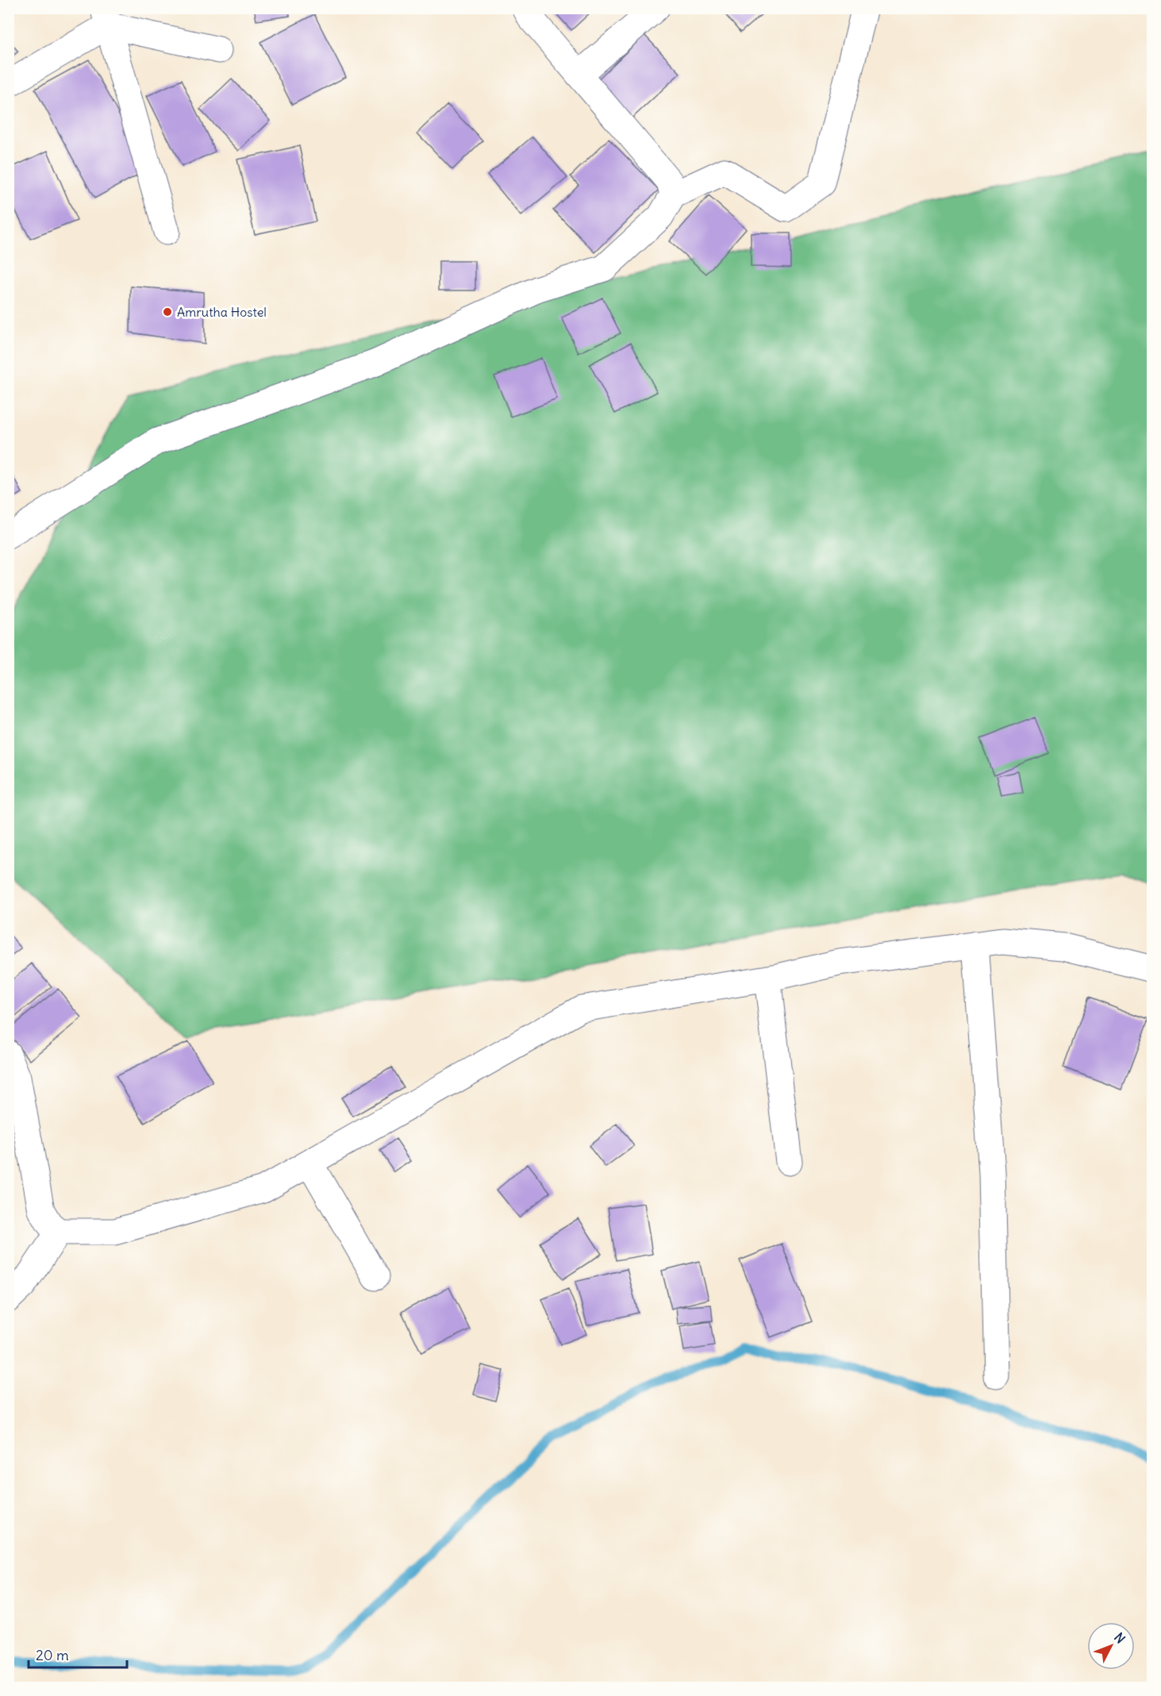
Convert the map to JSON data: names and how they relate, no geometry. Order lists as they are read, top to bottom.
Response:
{
  "places": ["Amrutha Hostel"],
  "scale_bar": "20 m",
  "north": "top right"
}
